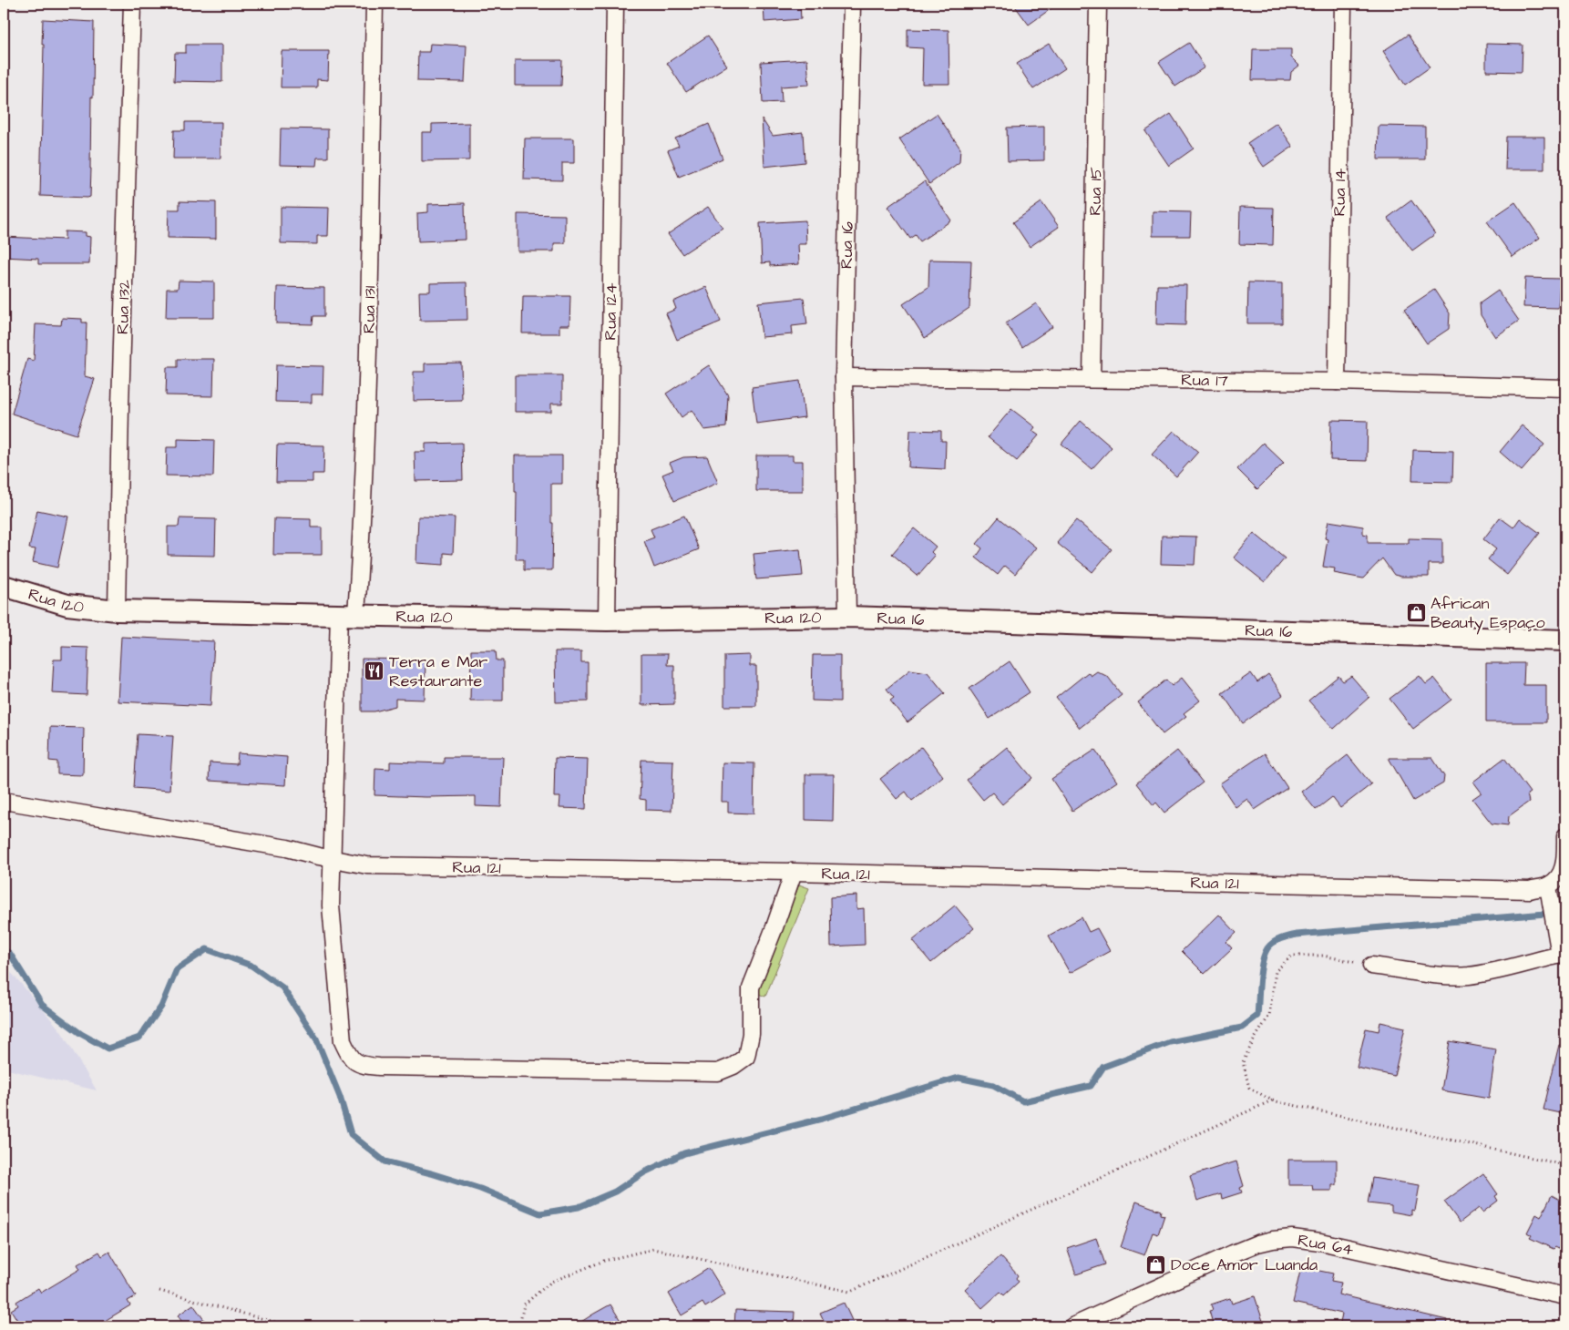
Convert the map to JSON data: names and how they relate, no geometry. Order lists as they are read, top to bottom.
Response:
{
  "streets": {
    "street": [
      "Rua 15",
      "Rua 14",
      "Rua 16",
      "Rua 132",
      "Rua 131",
      "Rua 124",
      "Rua 17",
      "Rua 120",
      "Rua 121",
      "Rua 64"
    ]
  },
  "crossings": [
    ["Rua 15", "Rua 17"],
    ["Rua 14", "Rua 17"],
    ["Rua 16", "Rua 17"],
    ["Rua 16", "Rua 120"],
    ["Rua 132", "Rua 120"],
    ["Rua 131", "Rua 120"],
    ["Rua 124", "Rua 120"]
  ],
  "places": {
    "shop": ["African Beauty Espaço", "Doce Amor Luanda"],
    "restaurant": ["Terra e Mar Restaurante"]
  }
}
